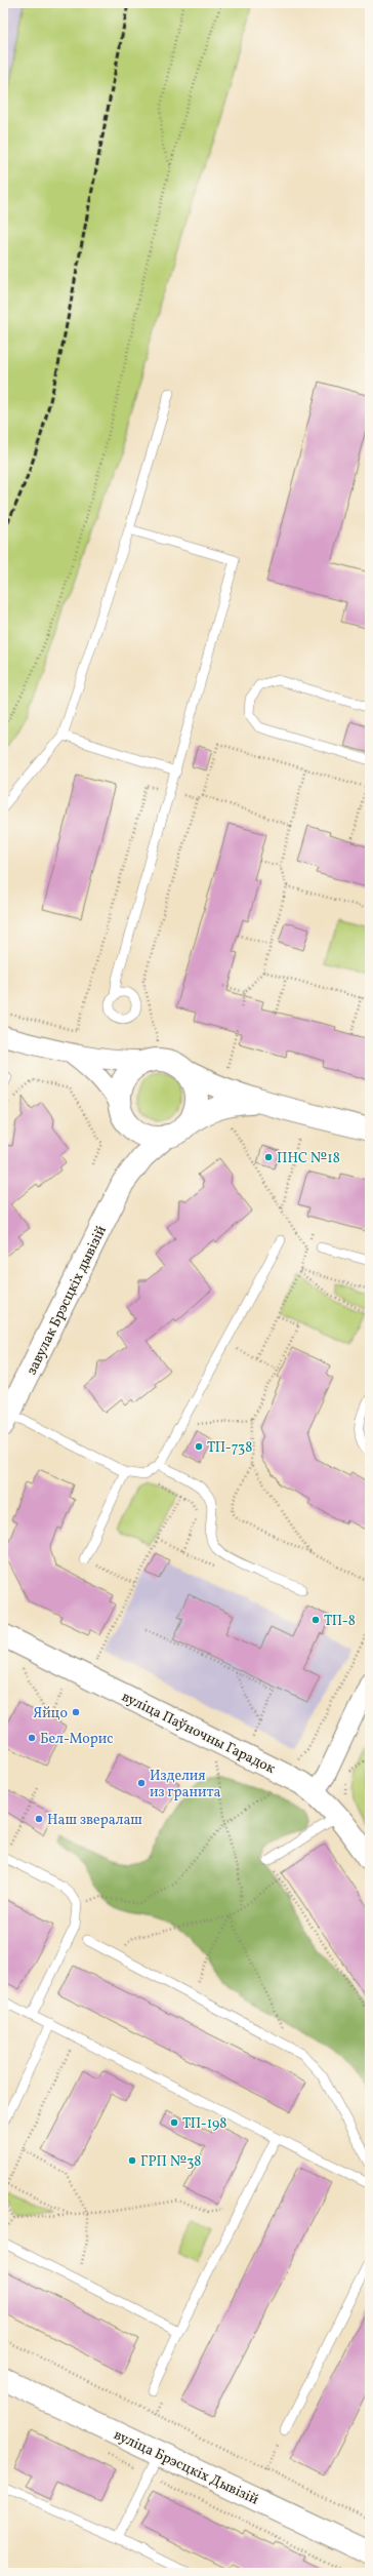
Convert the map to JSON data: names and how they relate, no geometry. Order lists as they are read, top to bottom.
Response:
{
  "streets": {
    "street": ["завулак Брэсцкіх дывізій", "вуліца Паўночны Гарадок", "вуліца Брэсцкіх Дывізій"]
  },
  "places": [
    "ПНС №18",
    "ТП-738",
    "ТП-8",
    "Яйцо",
    "Бел-Морис",
    "Изделия из гранита",
    "Наш звералаш",
    "ТП-198",
    "ГРП №38"
  ]
}
